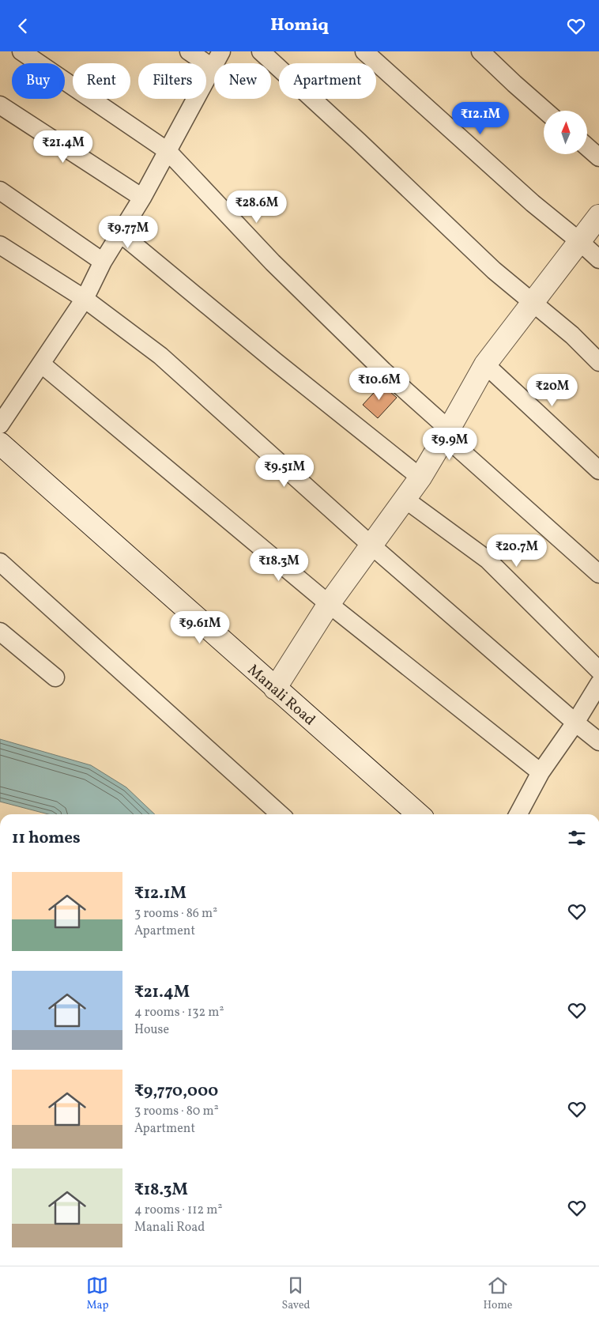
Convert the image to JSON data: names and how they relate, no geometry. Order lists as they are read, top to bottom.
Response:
{
  "streets": {
    "street": ["Manali Road"]
  },
  "north": "top",
  "page": {
    "header": "Homiq",
    "chip": [
      "Buy",
      "Rent",
      "Filters",
      "New",
      "Apartment"
    ],
    "price": [
      "₹12.1M",
      "₹21.4M",
      "₹28.6M",
      "₹9.77M",
      "₹10.6M",
      "₹20M",
      "₹9.9M",
      "₹9.51M",
      "₹20.7M",
      "₹18.3M",
      "₹9.61M"
    ],
    "heading": "11 homes",
    "list": [
      {
        "name": "₹12.1M",
        "note": "3 rooms · 86 m² · Apartment"
      },
      {
        "name": "₹21.4M",
        "note": "4 rooms · 132 m² · House"
      },
      {
        "name": "₹9,770,000",
        "note": "3 rooms · 80 m² · Apartment"
      },
      {
        "name": "₹18.3M",
        "note": "4 rooms · 112 m² · Manali Road"
      }
    ],
    "tabs": ["Map", "Saved", "Home"]
  }
}
